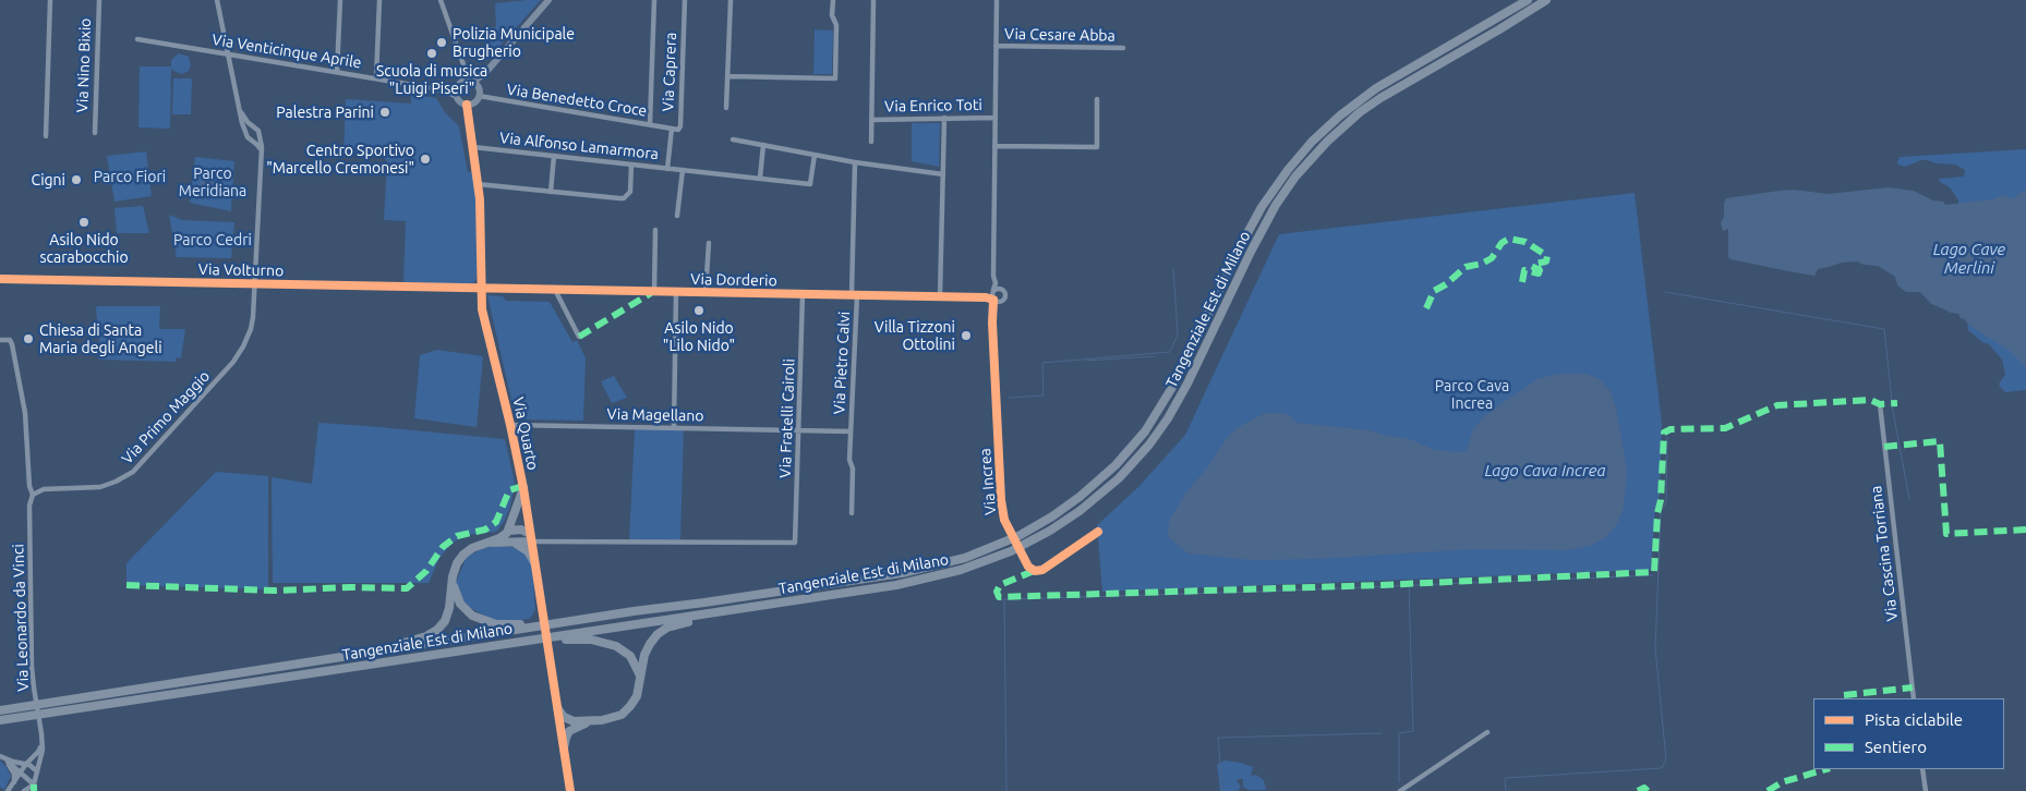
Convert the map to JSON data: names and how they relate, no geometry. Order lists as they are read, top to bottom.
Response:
{
  "streets": {
    "highway": ["Tangenziale Est di Milano"],
    "street": [
      "Via Cesare Abba",
      "Via Venticinque Aprile",
      "Via Nino Bixio",
      "Via Caprera",
      "Via Benedetto Croce",
      "Via Enrico Toti",
      "Via Alfonso Lamarmora",
      "Via Volturno",
      "Via Dorderio",
      "Via Pietro Calvi",
      "Via Magellano",
      "Via Primo Maggio",
      "Via Fratelli Cairoli",
      "Via Quarto",
      "Via Increa",
      "Via Cascina Torriana",
      "Via Leonardo da Vinci"
    ]
  },
  "crossings": [
    ["Via Cesare Abba", "Via Increa"],
    ["Via Venticinque Aprile", "Via Benedetto Croce"],
    ["Via Venticinque Aprile", "Via Quarto"],
    ["Via Caprera", "Via Benedetto Croce"],
    ["Via Caprera", "Via Alfonso Lamarmora"],
    ["Via Benedetto Croce", "Via Quarto"],
    ["Via Enrico Toti", "Via Increa"],
    ["Via Alfonso Lamarmora", "Via Quarto"],
    ["Via Volturno", "Via Dorderio"],
    ["Via Volturno", "Via Primo Maggio"],
    ["Via Volturno", "Via Quarto"],
    ["Via Dorderio", "Via Pietro Calvi"],
    ["Via Dorderio", "Via Fratelli Cairoli"],
    ["Via Dorderio", "Via Quarto"],
    ["Via Dorderio", "Via Increa"],
    ["Via Pietro Calvi", "Via Magellano"],
    ["Via Pietro Calvi", "Via Fratelli Cairoli"],
    ["Via Magellano", "Via Fratelli Cairoli"],
    ["Via Magellano", "Via Quarto"],
    ["Via Primo Maggio", "Via Leonardo da Vinci"],
    ["Via Fratelli Cairoli", "Via Quarto"]
  ],
  "water": ["Lago Cave Merlini", "Lago Cava Increa"],
  "parks": [
    "Parco Meridiana",
    "Parco Fiori",
    "Parco Cedri",
    "Parco Cava Increa"
  ],
  "places": [
    "Polizia Municipale Brugherio",
    "Scuola di musica \"Luigi Piseri\"",
    "Palestra Parini",
    "Centro Sportivo \"Marcello Cremonesi\"",
    "Cigni",
    "Asilo Nido scarabocchio",
    "Asilo Nido \"Lilo Nido\"",
    "Villa Tizzoni Ottolini",
    "Chiesa di Santa Maria degli Angeli"
  ],
  "legend": ["Pista ciclabile", "Sentiero"]
}
